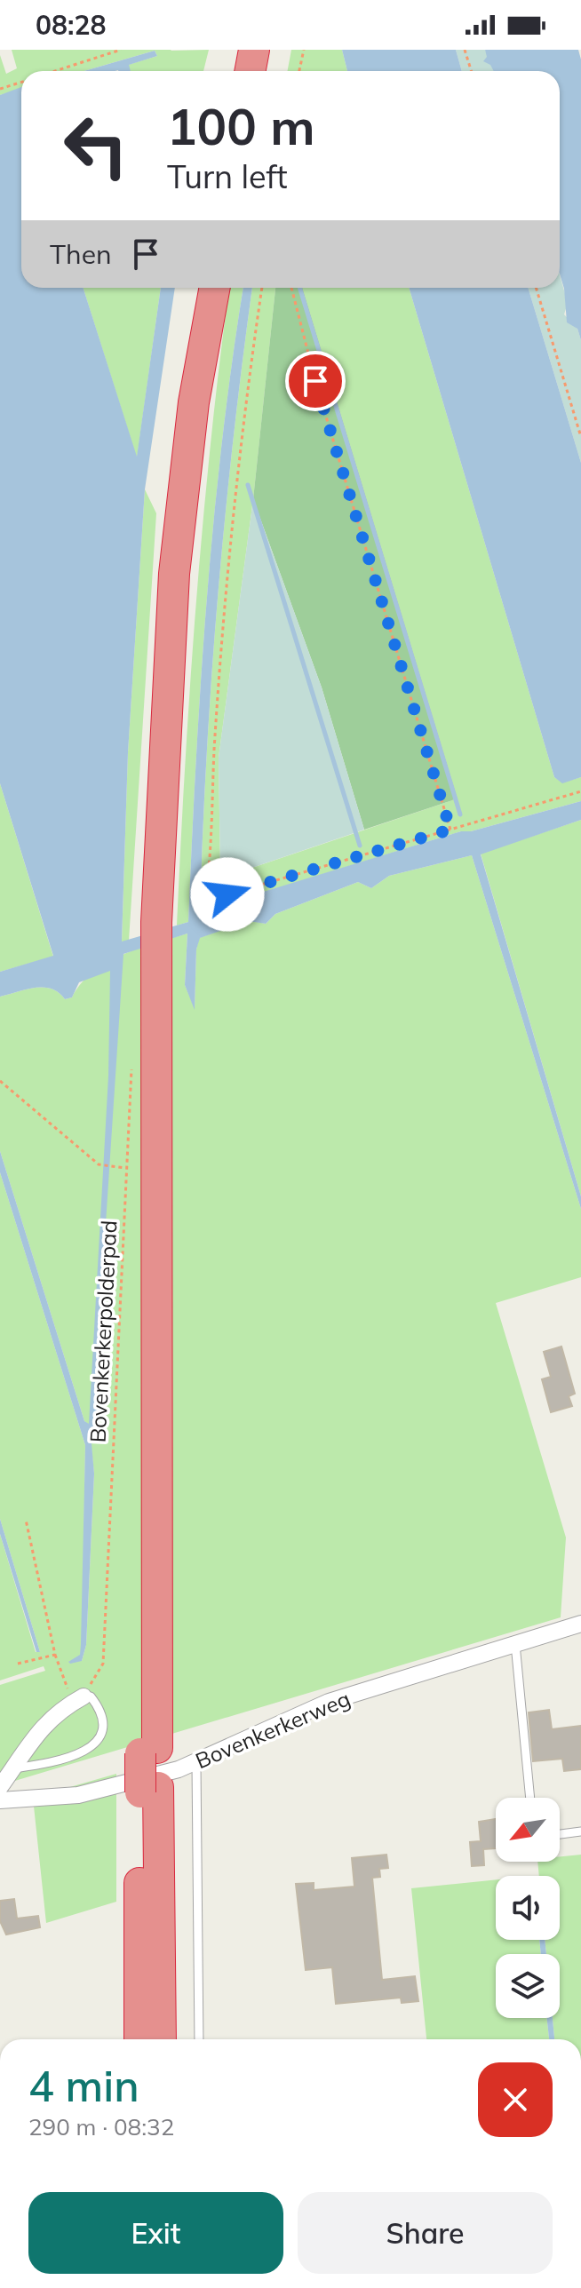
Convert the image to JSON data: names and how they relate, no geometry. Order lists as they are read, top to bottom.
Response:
{
  "streets": {
    "street": ["Bovenkerkerweg"],
    "path": ["Bovenkerkerpolderpad"]
  },
  "north": "bottom left",
  "page": {
    "status": "08:28",
    "turn": ["100 m", "Turn left"],
    "then": "Then",
    "heading": ["4 min", "290 m · 08:32"],
    "buttons": ["Exit", "Share"]
  }
}
